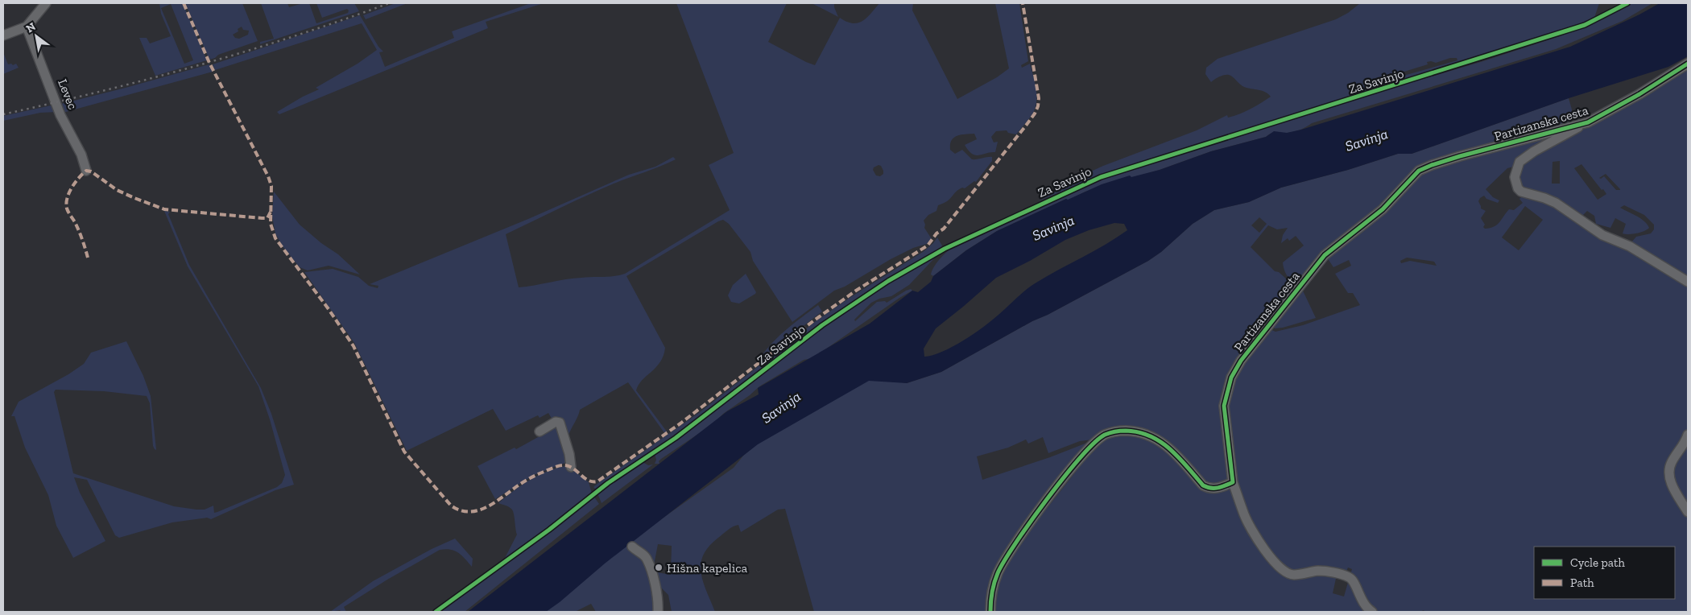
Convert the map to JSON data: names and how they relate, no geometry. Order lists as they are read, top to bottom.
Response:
{
  "streets": {
    "street": ["Levec", "Partizanska cesta"],
    "cycle path": ["Za Savinjo"]
  },
  "water": ["Savinja"],
  "places": ["Hišna kapelica"],
  "legend": ["Cycle path", "Path"],
  "north": "top left"
}
